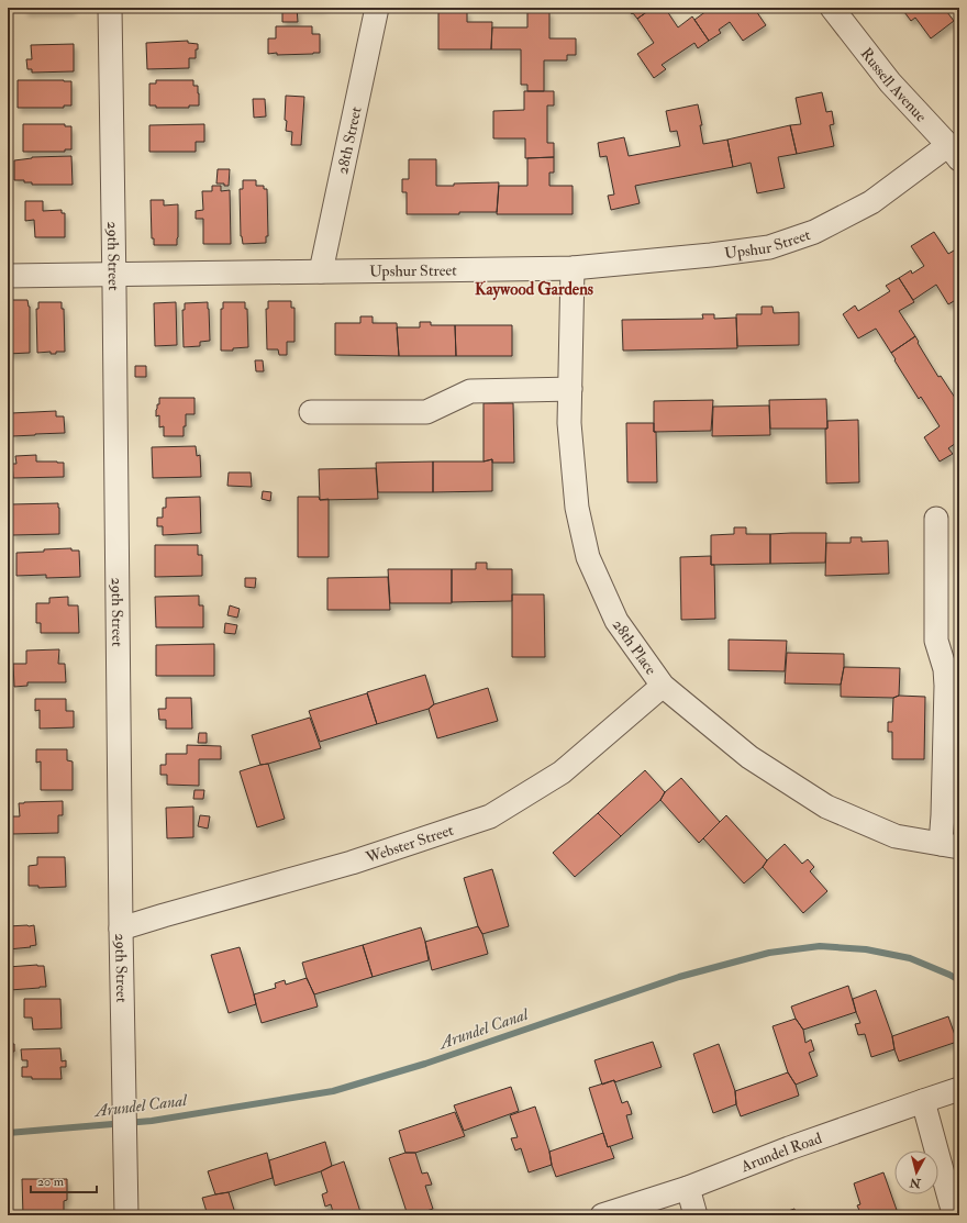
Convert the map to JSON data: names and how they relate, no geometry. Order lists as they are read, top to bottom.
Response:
{
  "streets": {
    "street": [
      "Russell Avenue",
      "28th Street",
      "Upshur Street",
      "29th Street",
      "28th Place",
      "Webster Street",
      "Arundel Road"
    ]
  },
  "crossings": [
    ["Russell Avenue", "Upshur Street"],
    ["28th Street", "Upshur Street"],
    ["Upshur Street", "29th Street"],
    ["Upshur Street", "28th Place"],
    ["29th Street", "Webster Street"],
    ["28th Place", "Webster Street"]
  ],
  "districts": ["Kaywood Gardens"],
  "water": ["Arundel Canal"],
  "scale_bar": "20 m",
  "north": "bottom"
}
